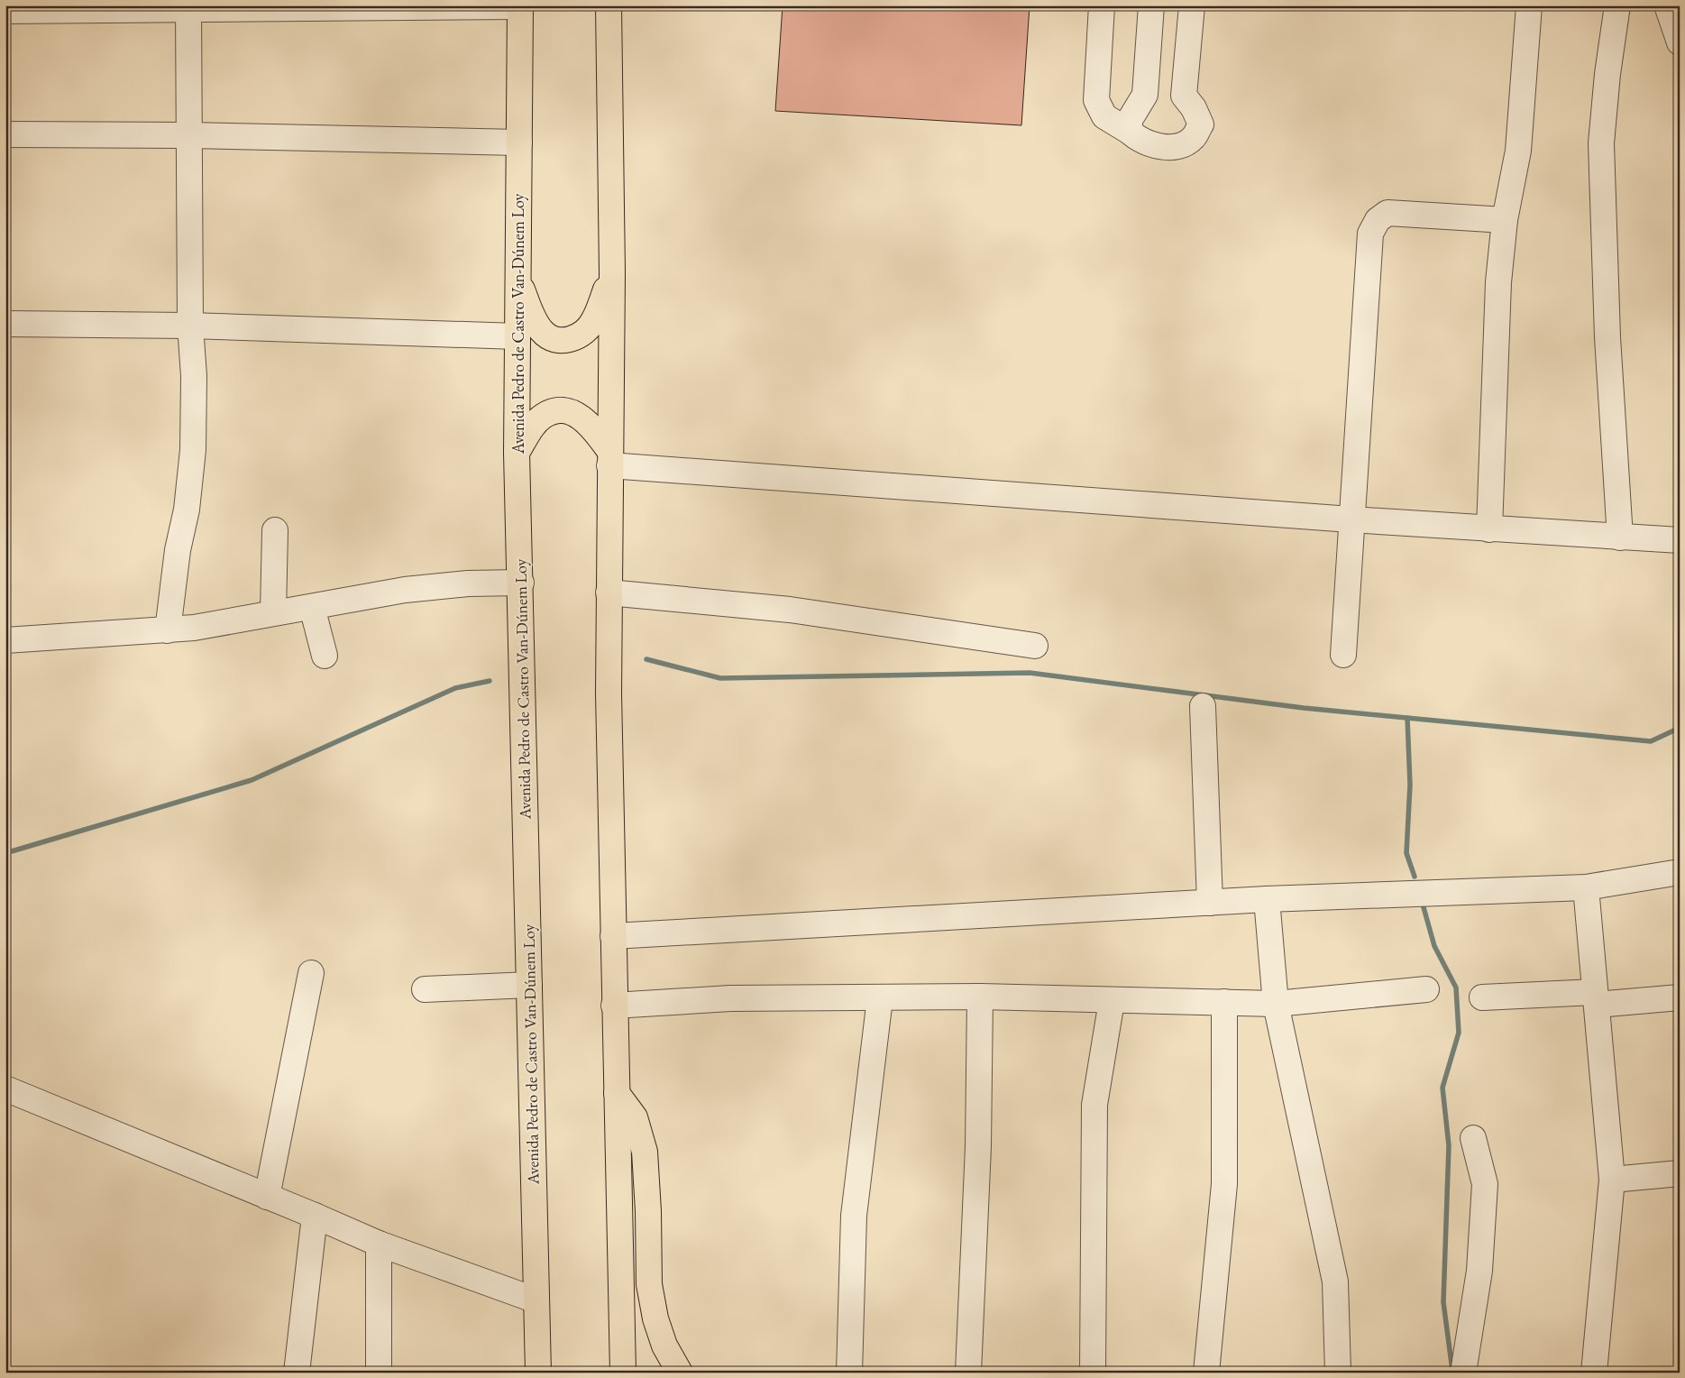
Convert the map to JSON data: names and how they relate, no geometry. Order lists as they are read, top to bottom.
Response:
{
  "streets": {
    "highway": ["Avenida Pedro de Castro Van-Dúnem Loy"]
  }
}
